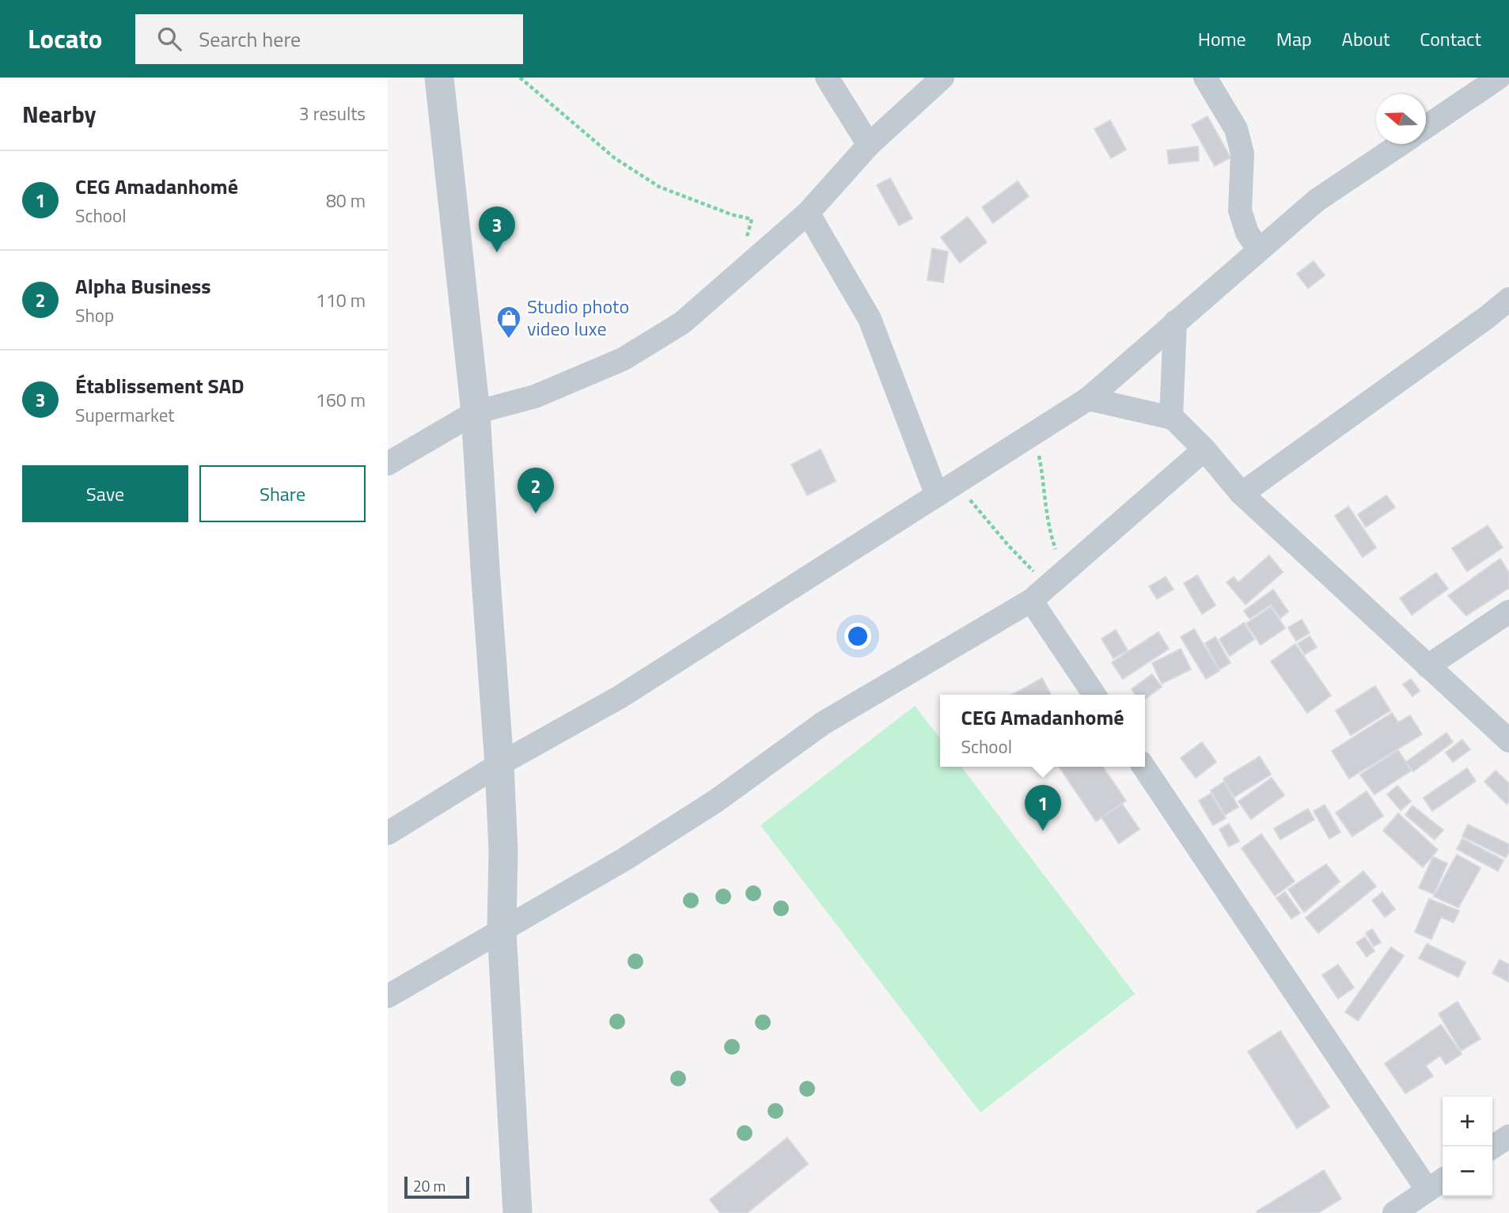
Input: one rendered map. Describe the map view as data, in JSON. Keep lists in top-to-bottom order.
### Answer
{
  "places": {
    "shop": ["Studio photo video luxe"]
  },
  "scale_bar": "20 m",
  "north": "left",
  "page": {
    "header": "Locato",
    "search": "Search here",
    "nav": [
      "Home",
      "Map",
      "About",
      "Contact"
    ],
    "heading": ["Nearby", "3 results"],
    "list": [
      {
        "mark": "1",
        "name": "CEG Amadanhomé",
        "note": "School",
        "value": "80 m"
      },
      {
        "mark": "2",
        "name": "Alpha Business",
        "note": "Shop",
        "value": "110 m"
      },
      {
        "mark": "3",
        "name": "Établissement SAD",
        "note": "Supermarket",
        "value": "160 m"
      }
    ],
    "pins": ["3", "2", "1"],
    "buttons": ["Save", "Share"],
    "popup": ["CEG Amadanhomé", "School"],
    "map_buttons": ["+", "−"],
    "scale": "20 m"
  }
}
